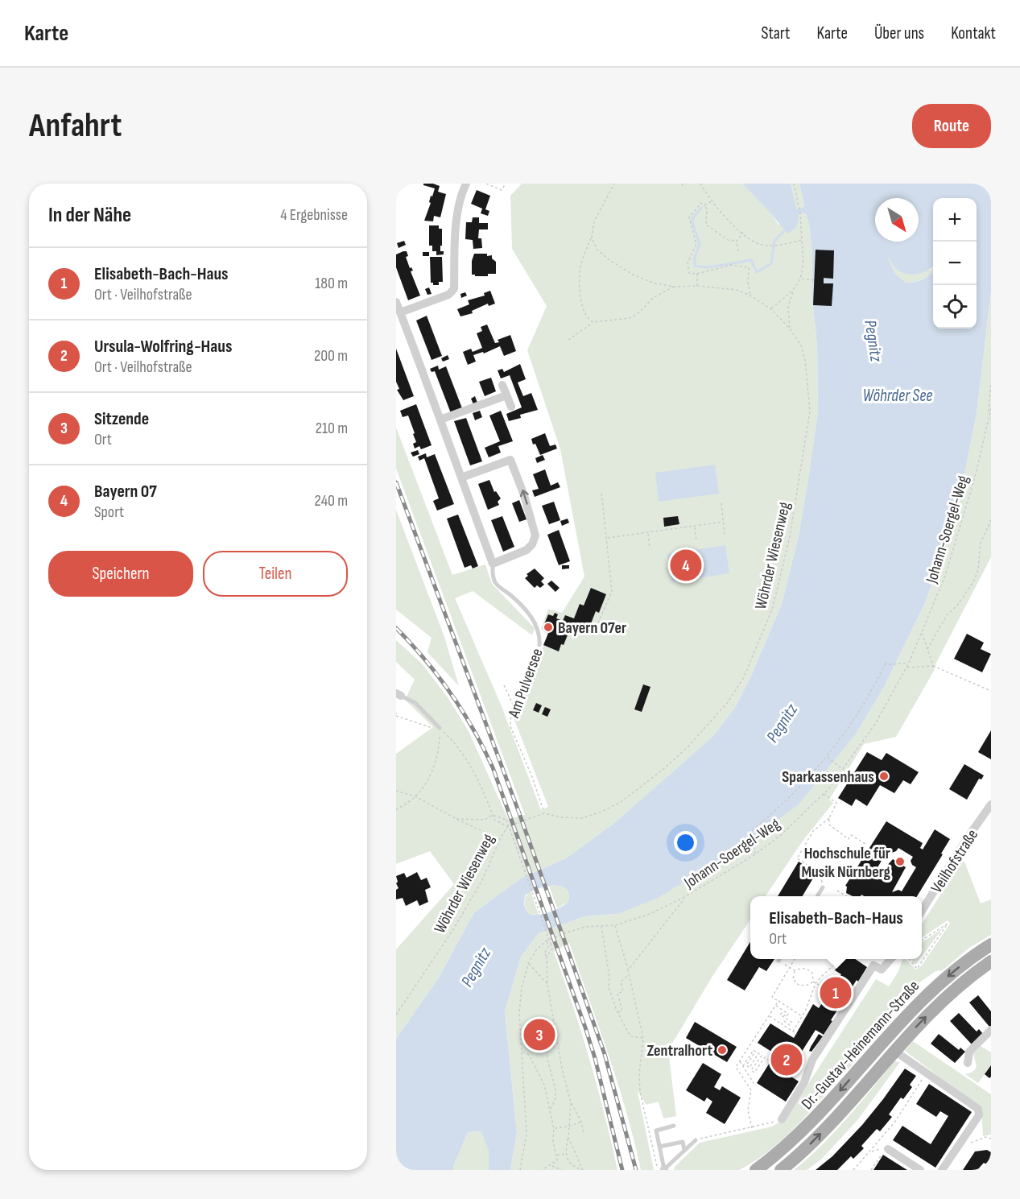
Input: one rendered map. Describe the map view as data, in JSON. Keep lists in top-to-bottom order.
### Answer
{
  "streets": {
    "main road": ["Dr.-Gustav-Heinemann-Straße"],
    "street": ["Veilhofstraße"],
    "lane": ["Am Pulversee"],
    "path": ["Johann-Soergel-Weg", "Wöhrder Wiesenweg"]
  },
  "crossings": [
    ["Wöhrder Wiesenweg", "Am Pulversee"]
  ],
  "water": ["Pegnitz", "Wöhrder See"],
  "places": [
    "Bayern 07er",
    "Sparkassenhaus",
    "Hochschule für Musik Nürnberg",
    "Zentralhort"
  ],
  "north": "bottom right",
  "page": {
    "header": "Karte",
    "nav": [
      "Start",
      "Karte",
      "Über uns",
      "Kontakt"
    ],
    "buttons": [
      "Route",
      ["Speichern", "Teilen"]
    ],
    "title": "Anfahrt",
    "heading": ["In der Nähe", "4 Ergebnisse"],
    "map_buttons": ["+", "−"],
    "list": [
      {
        "mark": "1",
        "name": "Elisabeth-Bach-Haus",
        "note": "Ort · Veilhofstraße",
        "value": "180 m"
      },
      {
        "mark": "2",
        "name": "Ursula-Wolfring-Haus",
        "note": "Ort · Veilhofstraße",
        "value": "200 m"
      },
      {
        "mark": "3",
        "name": "Sitzende",
        "note": "Ort",
        "value": "210 m"
      },
      {
        "mark": "4",
        "name": "Bayern 07",
        "note": "Sport",
        "value": "240 m"
      }
    ],
    "pins": [
      "4",
      "1",
      "3",
      "2"
    ],
    "popup": ["Elisabeth-Bach-Haus", "Ort"]
  }
}
